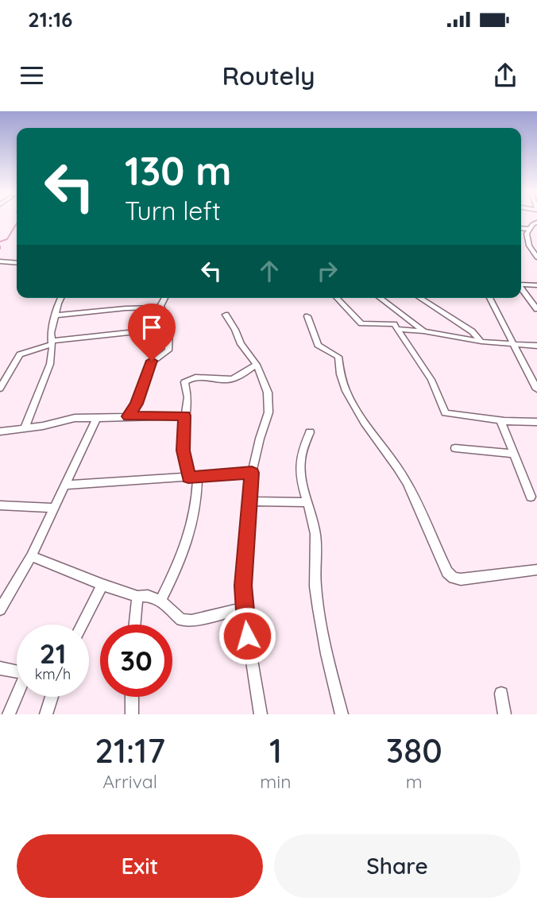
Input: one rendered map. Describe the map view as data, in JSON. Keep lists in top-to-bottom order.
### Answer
{
  "page": {
    "status": "21:16",
    "header": "Routely",
    "turn": ["130 m", "Turn left"],
    "speed": "21 km/h",
    "limit": "30",
    "eta": [
      "21:17",
      "Arrival",
      "1",
      "min",
      "380",
      "m"
    ],
    "buttons": ["Exit", "Share"]
  }
}
